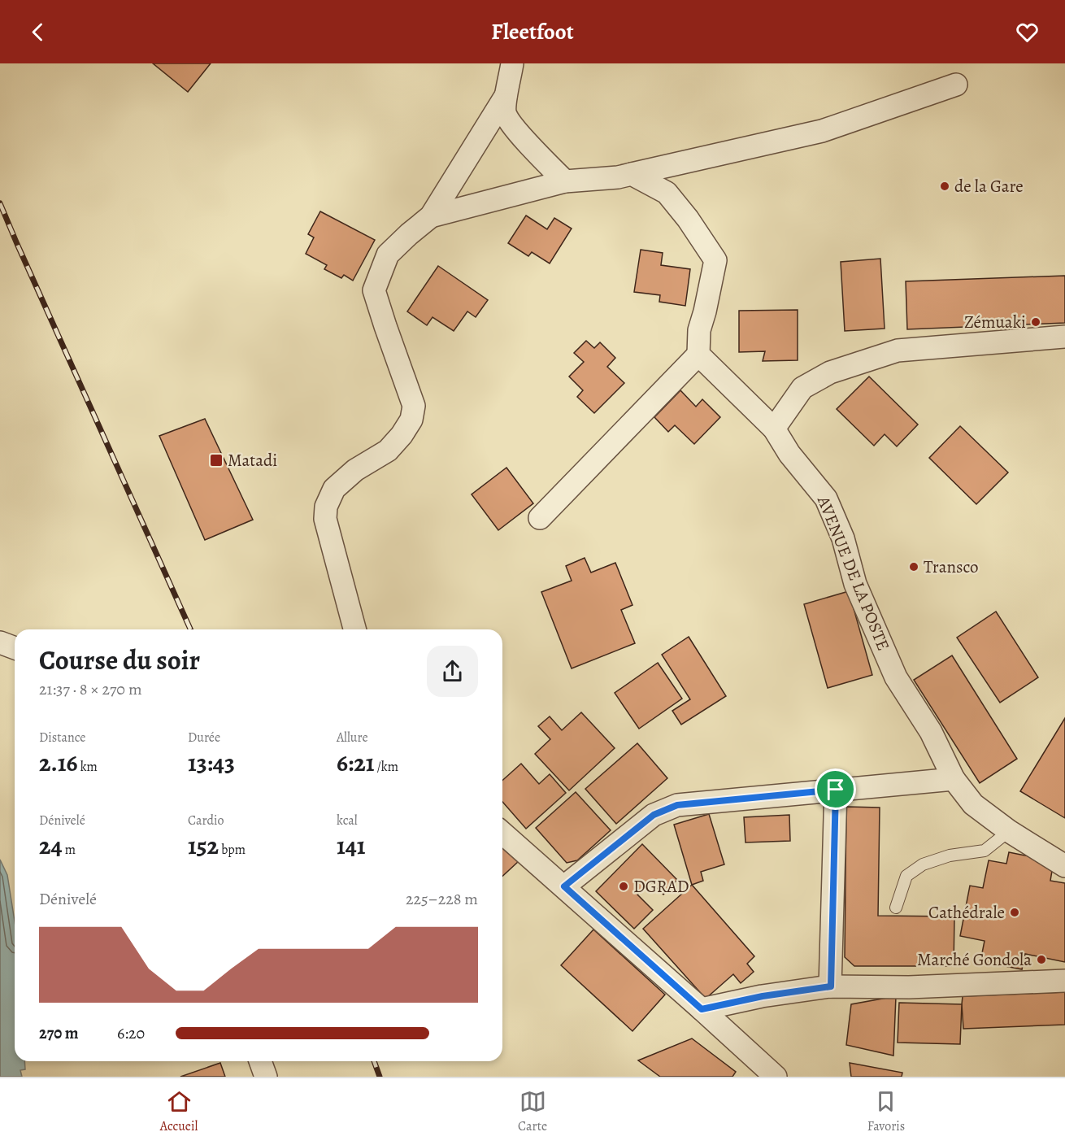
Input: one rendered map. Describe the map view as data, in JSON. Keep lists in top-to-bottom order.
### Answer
{
  "streets": {
    "street": ["AVENUE DE LA POSTE"]
  },
  "places": {
    "other": [
      "de la Gare",
      "Zémuaki",
      "Transco",
      "DGRAD",
      "Cathédrale",
      "Marché Gondola"
    ],
    "transit": ["Matadi"]
  },
  "page": {
    "header": "Fleetfoot",
    "heading": ["Course du soir", "21:37 · 8 × 270 m"],
    "stats": [
      ["Distance", "2.16 km"],
      ["Durée", "13:43"],
      ["Allure", "6:21 /km"],
      ["Dénivelé", "24 m"],
      ["Cardio", "152 bpm"],
      ["kcal", "141"]
    ],
    "chart": ["Dénivelé", "225–228 m"],
    "list": [
      {
        "name": "270 m",
        "note": "6:20"
      }
    ],
    "tabs": ["Accueil", "Carte", "Favoris"]
  }
}
